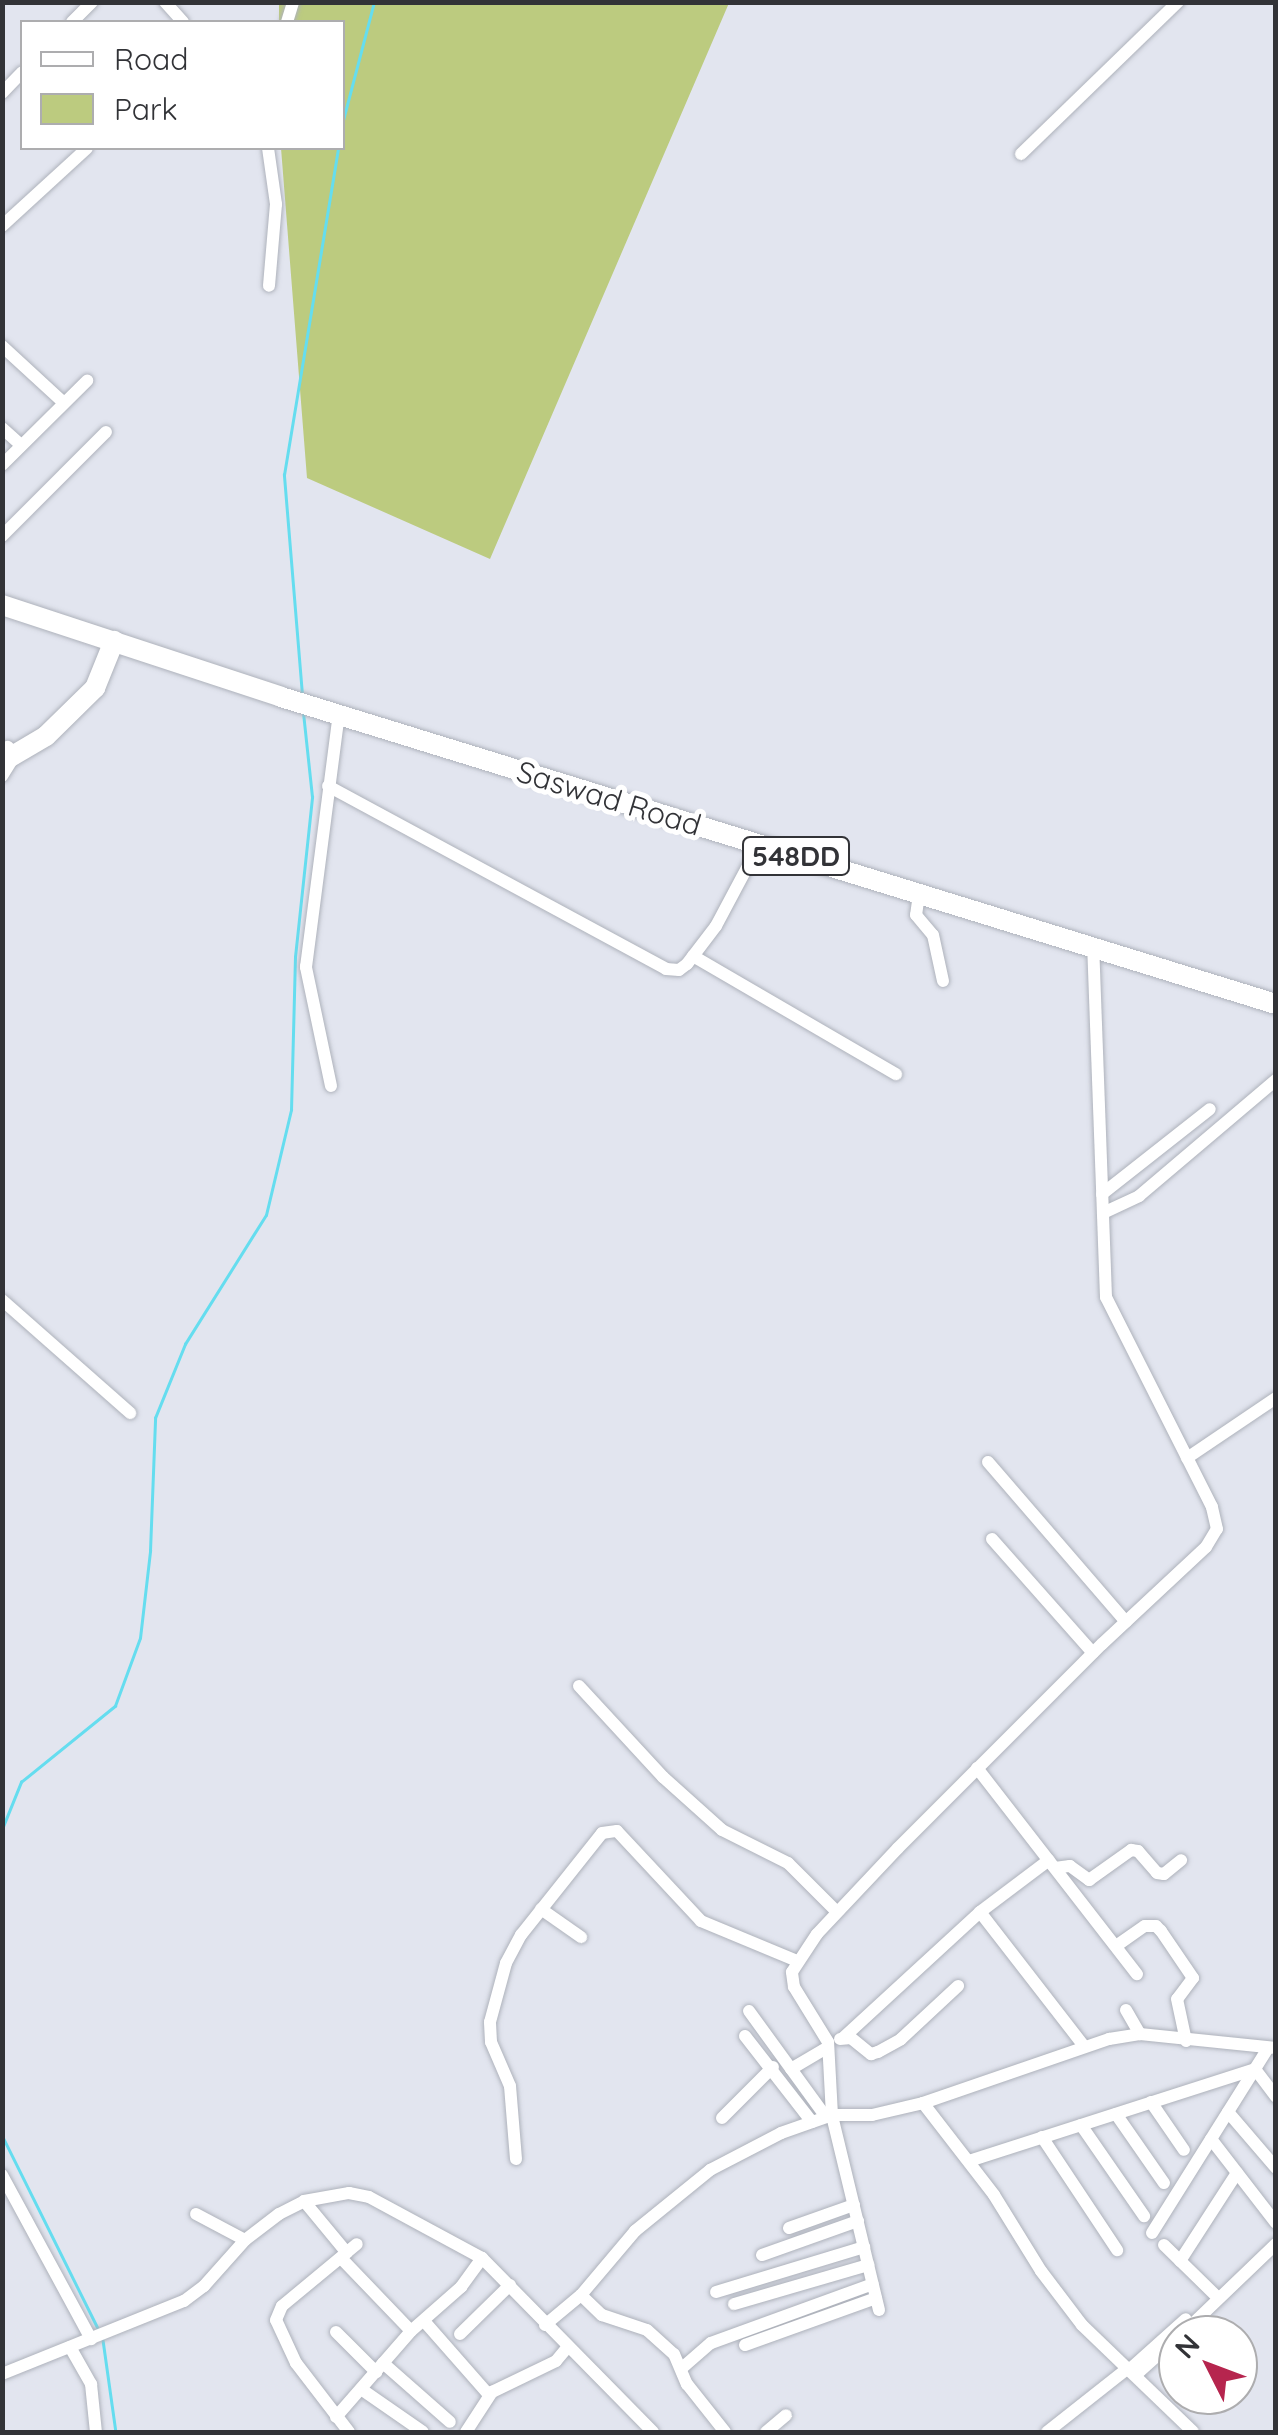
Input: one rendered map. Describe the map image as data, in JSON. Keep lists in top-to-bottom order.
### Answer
{
  "streets": {
    "highway": ["Saswad Road", "548DD"]
  },
  "legend": ["Road", "Park"],
  "north": "top left"
}
